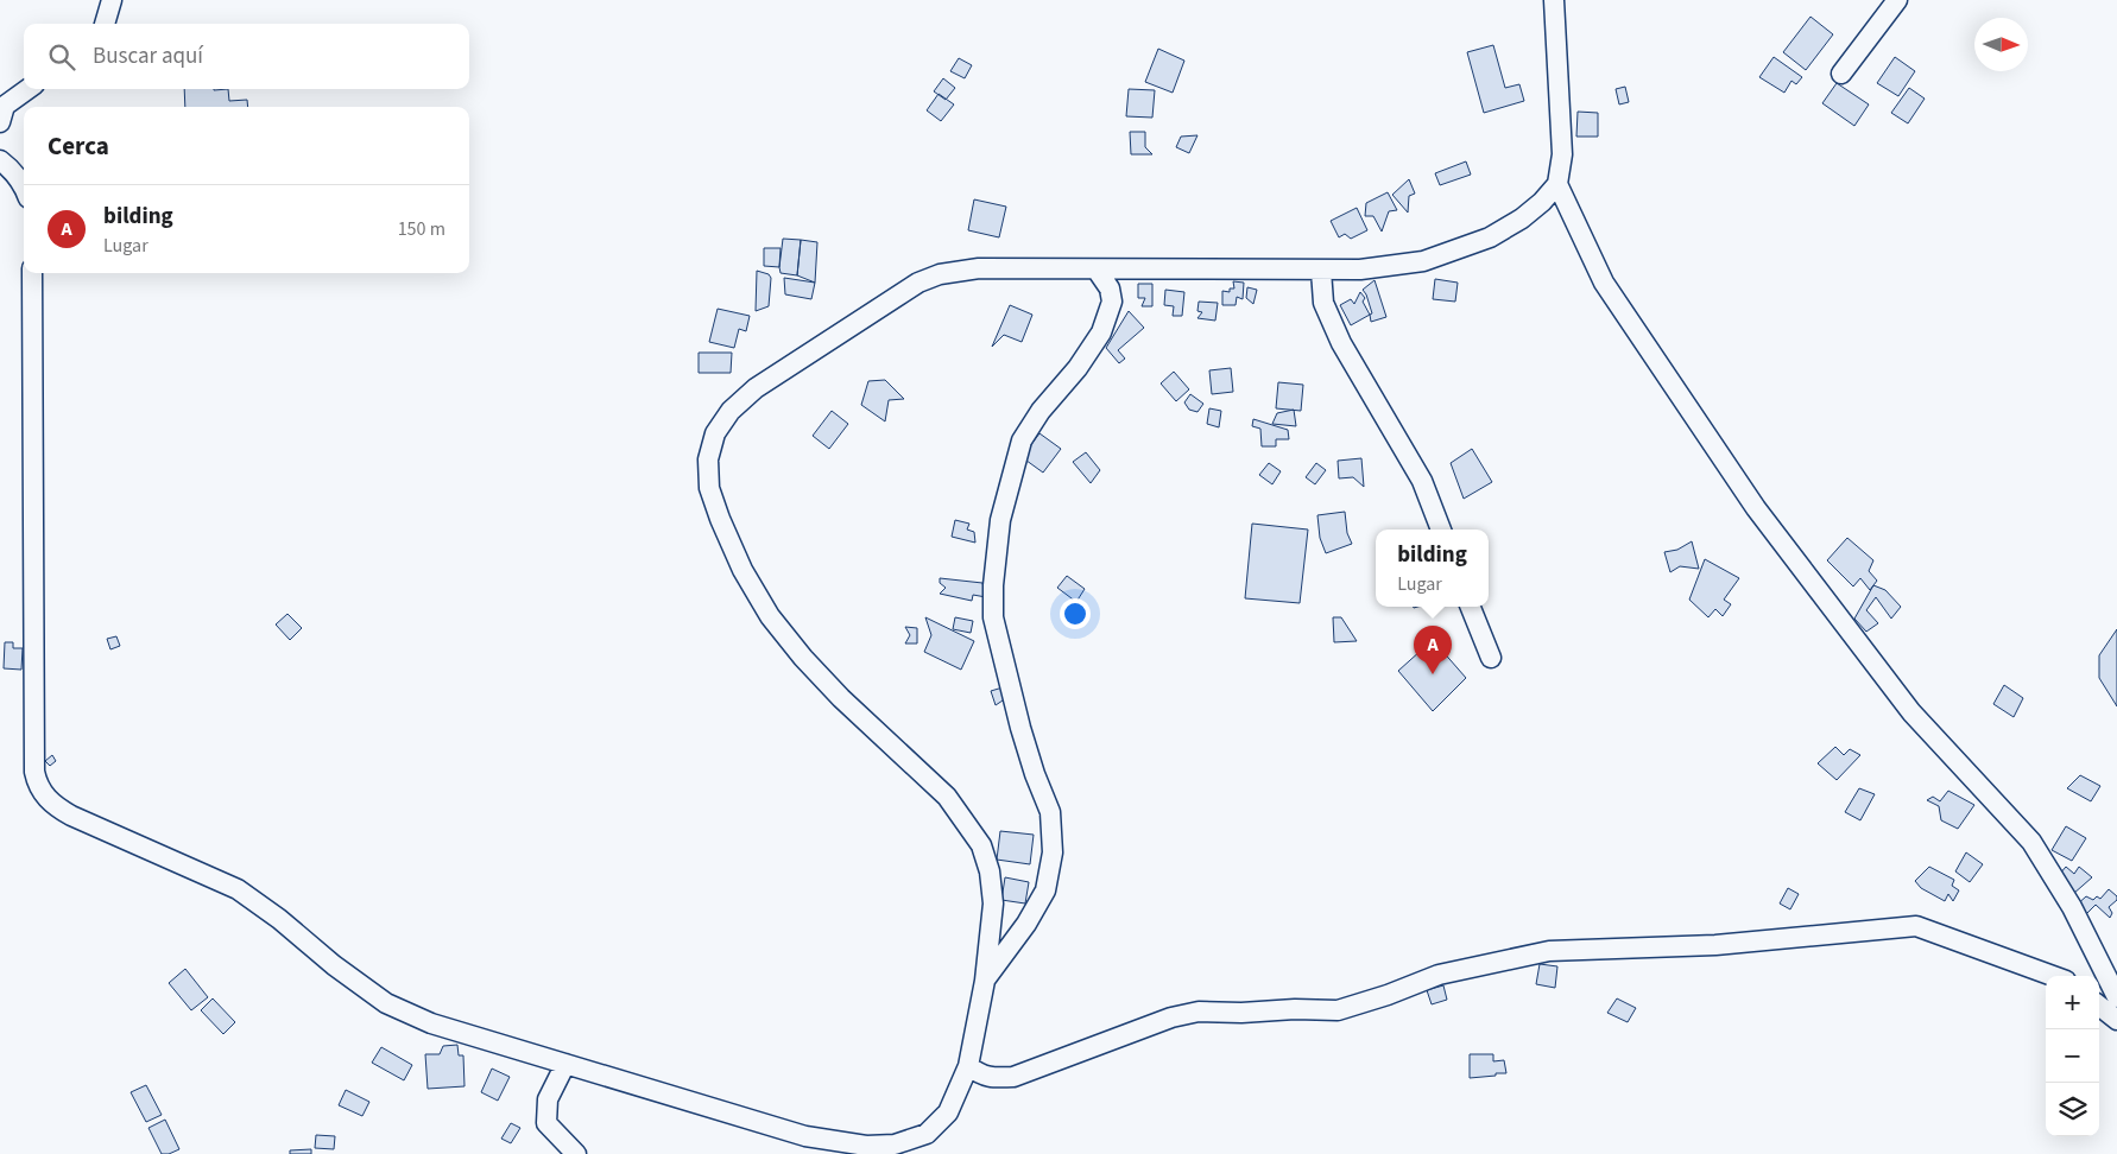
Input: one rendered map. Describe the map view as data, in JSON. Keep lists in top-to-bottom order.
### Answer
{
  "north": "right",
  "page": {
    "search": "Buscar aquí",
    "heading": "Cerca",
    "list": [
      {
        "mark": "A",
        "name": "bilding",
        "note": "Lugar",
        "value": "150 m"
      }
    ],
    "popup": ["bilding", "Lugar"],
    "pins": "A",
    "map_buttons": ["+", "−"]
  }
}
